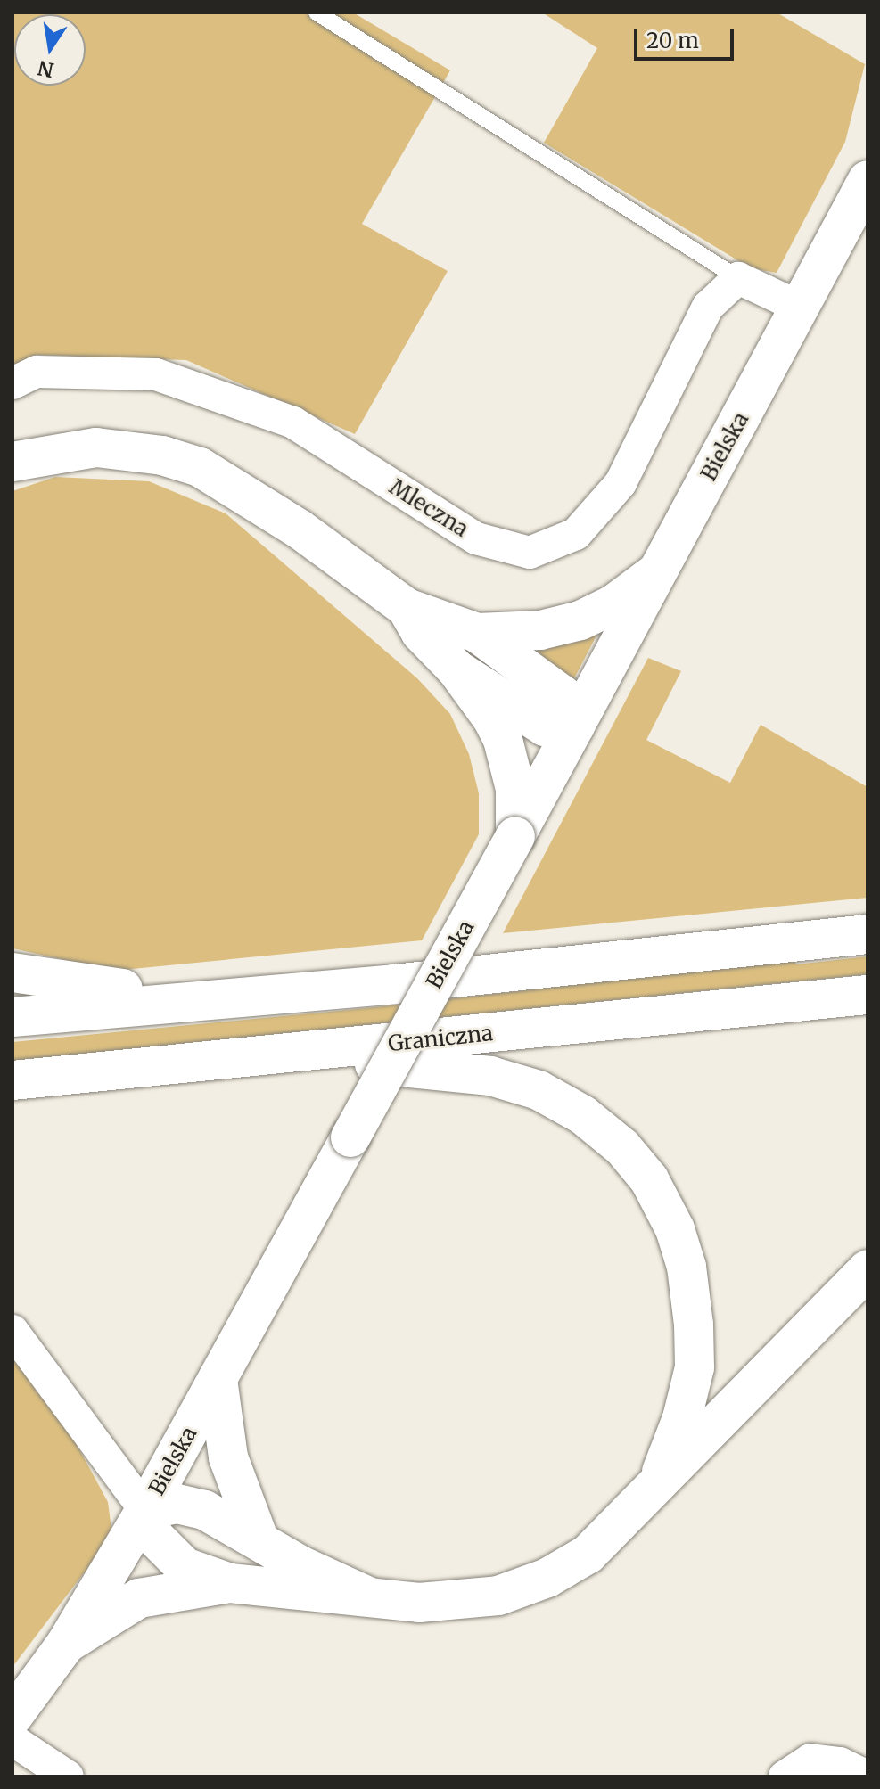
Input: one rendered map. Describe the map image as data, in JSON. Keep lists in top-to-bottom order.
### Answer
{
  "streets": {
    "main road": ["Bielska", "Graniczna"],
    "street": ["Mleczna"]
  },
  "scale_bar": "20 m",
  "north": "bottom"
}
